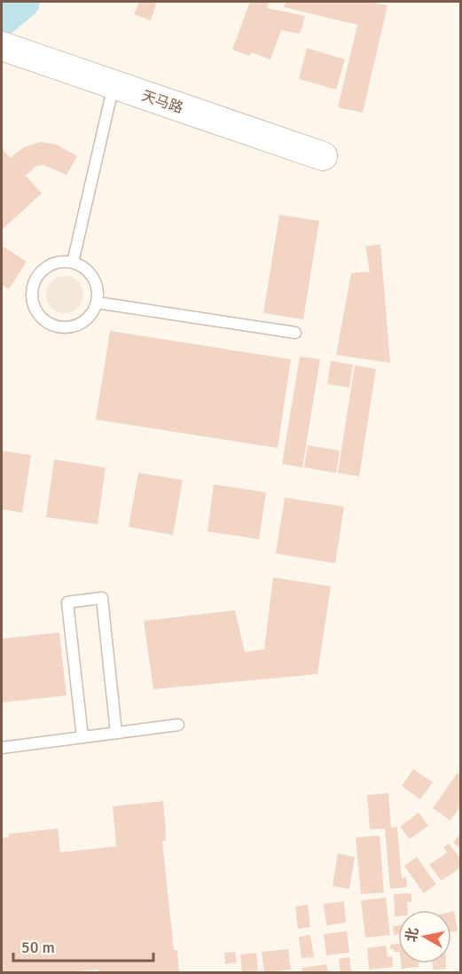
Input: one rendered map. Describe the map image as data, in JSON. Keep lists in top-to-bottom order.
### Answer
{
  "streets": {
    "street": ["天马路"]
  },
  "scale_bar": "50 m",
  "north": "left"
}
